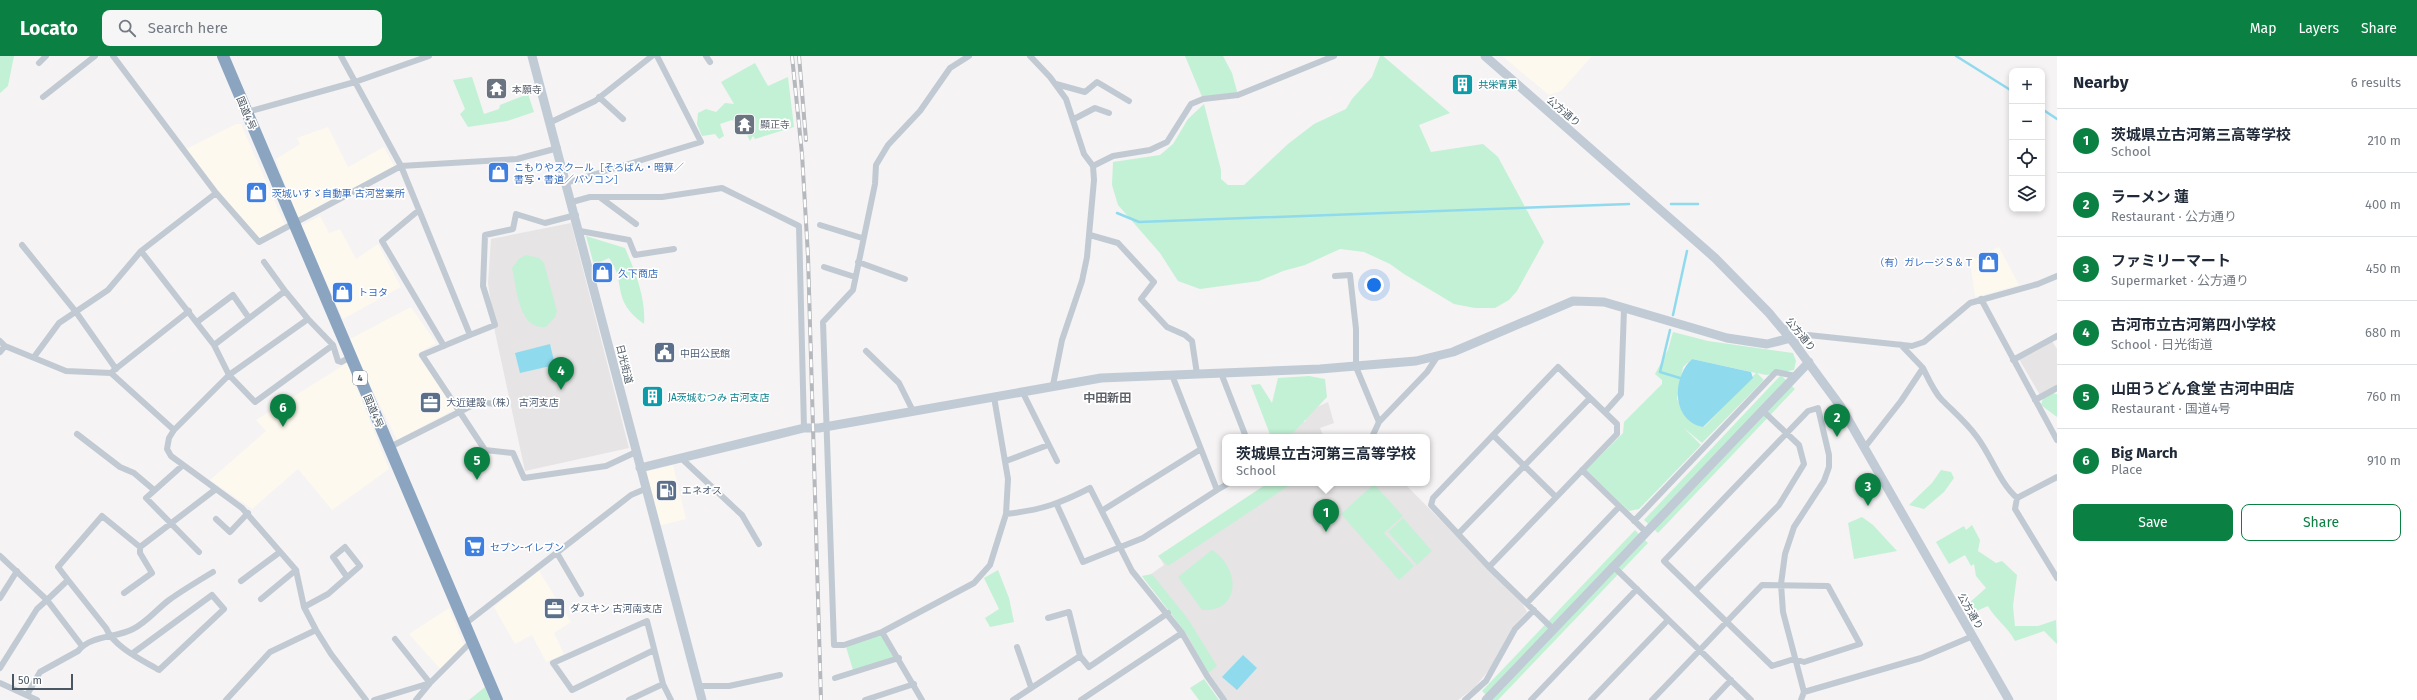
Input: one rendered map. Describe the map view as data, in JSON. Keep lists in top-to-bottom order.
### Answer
{
  "streets": {
    "highway": ["国道4号", "4"],
    "street": ["公方通り", "日光街道"]
  },
  "districts": ["中田新田"],
  "places": {
    "building": ["共栄青果", "JA茨城むつみ 古河支店"],
    "temple": ["本願寺", "顯正寺"],
    "shop": [
      "こもりやスクール［そろばん・暗算／ 書写・書道／パソコン］",
      "茨城いすゞ自動車 古河営業所",
      "（有）ガレージＳ＆Ｔ",
      "久下商店",
      "トヨタ"
    ],
    "public building": ["中田公民館"],
    "office": ["大近建設（株） 古河支店", "ダスキン 古河南支店"],
    "fuel station": ["エネオス"],
    "supermarket": ["セブン-イレブン"]
  },
  "scale_bar": "50 m",
  "page": {
    "header": "Locato",
    "search": "Search here",
    "nav": ["Map", "Layers", "Share"],
    "heading": ["Nearby", "6 results"],
    "map_buttons": ["+", "−"],
    "list": [
      {
        "mark": "1",
        "name": "茨城県立古河第三高等学校",
        "note": "School",
        "value": "210 m"
      },
      {
        "mark": "2",
        "name": "ラーメン 蓮",
        "note": "Restaurant · 公方通り",
        "value": "400 m"
      },
      {
        "mark": "3",
        "name": "ファミリーマート",
        "note": "Supermarket · 公方通り",
        "value": "450 m"
      },
      {
        "mark": "4",
        "name": "古河市立古河第四小学校",
        "note": "School · 日光街道",
        "value": "680 m"
      },
      {
        "mark": "5",
        "name": "山田うどん食堂 古河中田店",
        "note": "Restaurant · 国道4号",
        "value": "760 m"
      },
      {
        "mark": "6",
        "name": "Big March",
        "note": "Place",
        "value": "910 m"
      }
    ],
    "pins": [
      "4",
      "6",
      "2",
      "5",
      "3",
      "1"
    ],
    "popup": ["茨城県立古河第三高等学校", "School"],
    "buttons": ["Save", "Share"],
    "scale": "50 m"
  }
}
